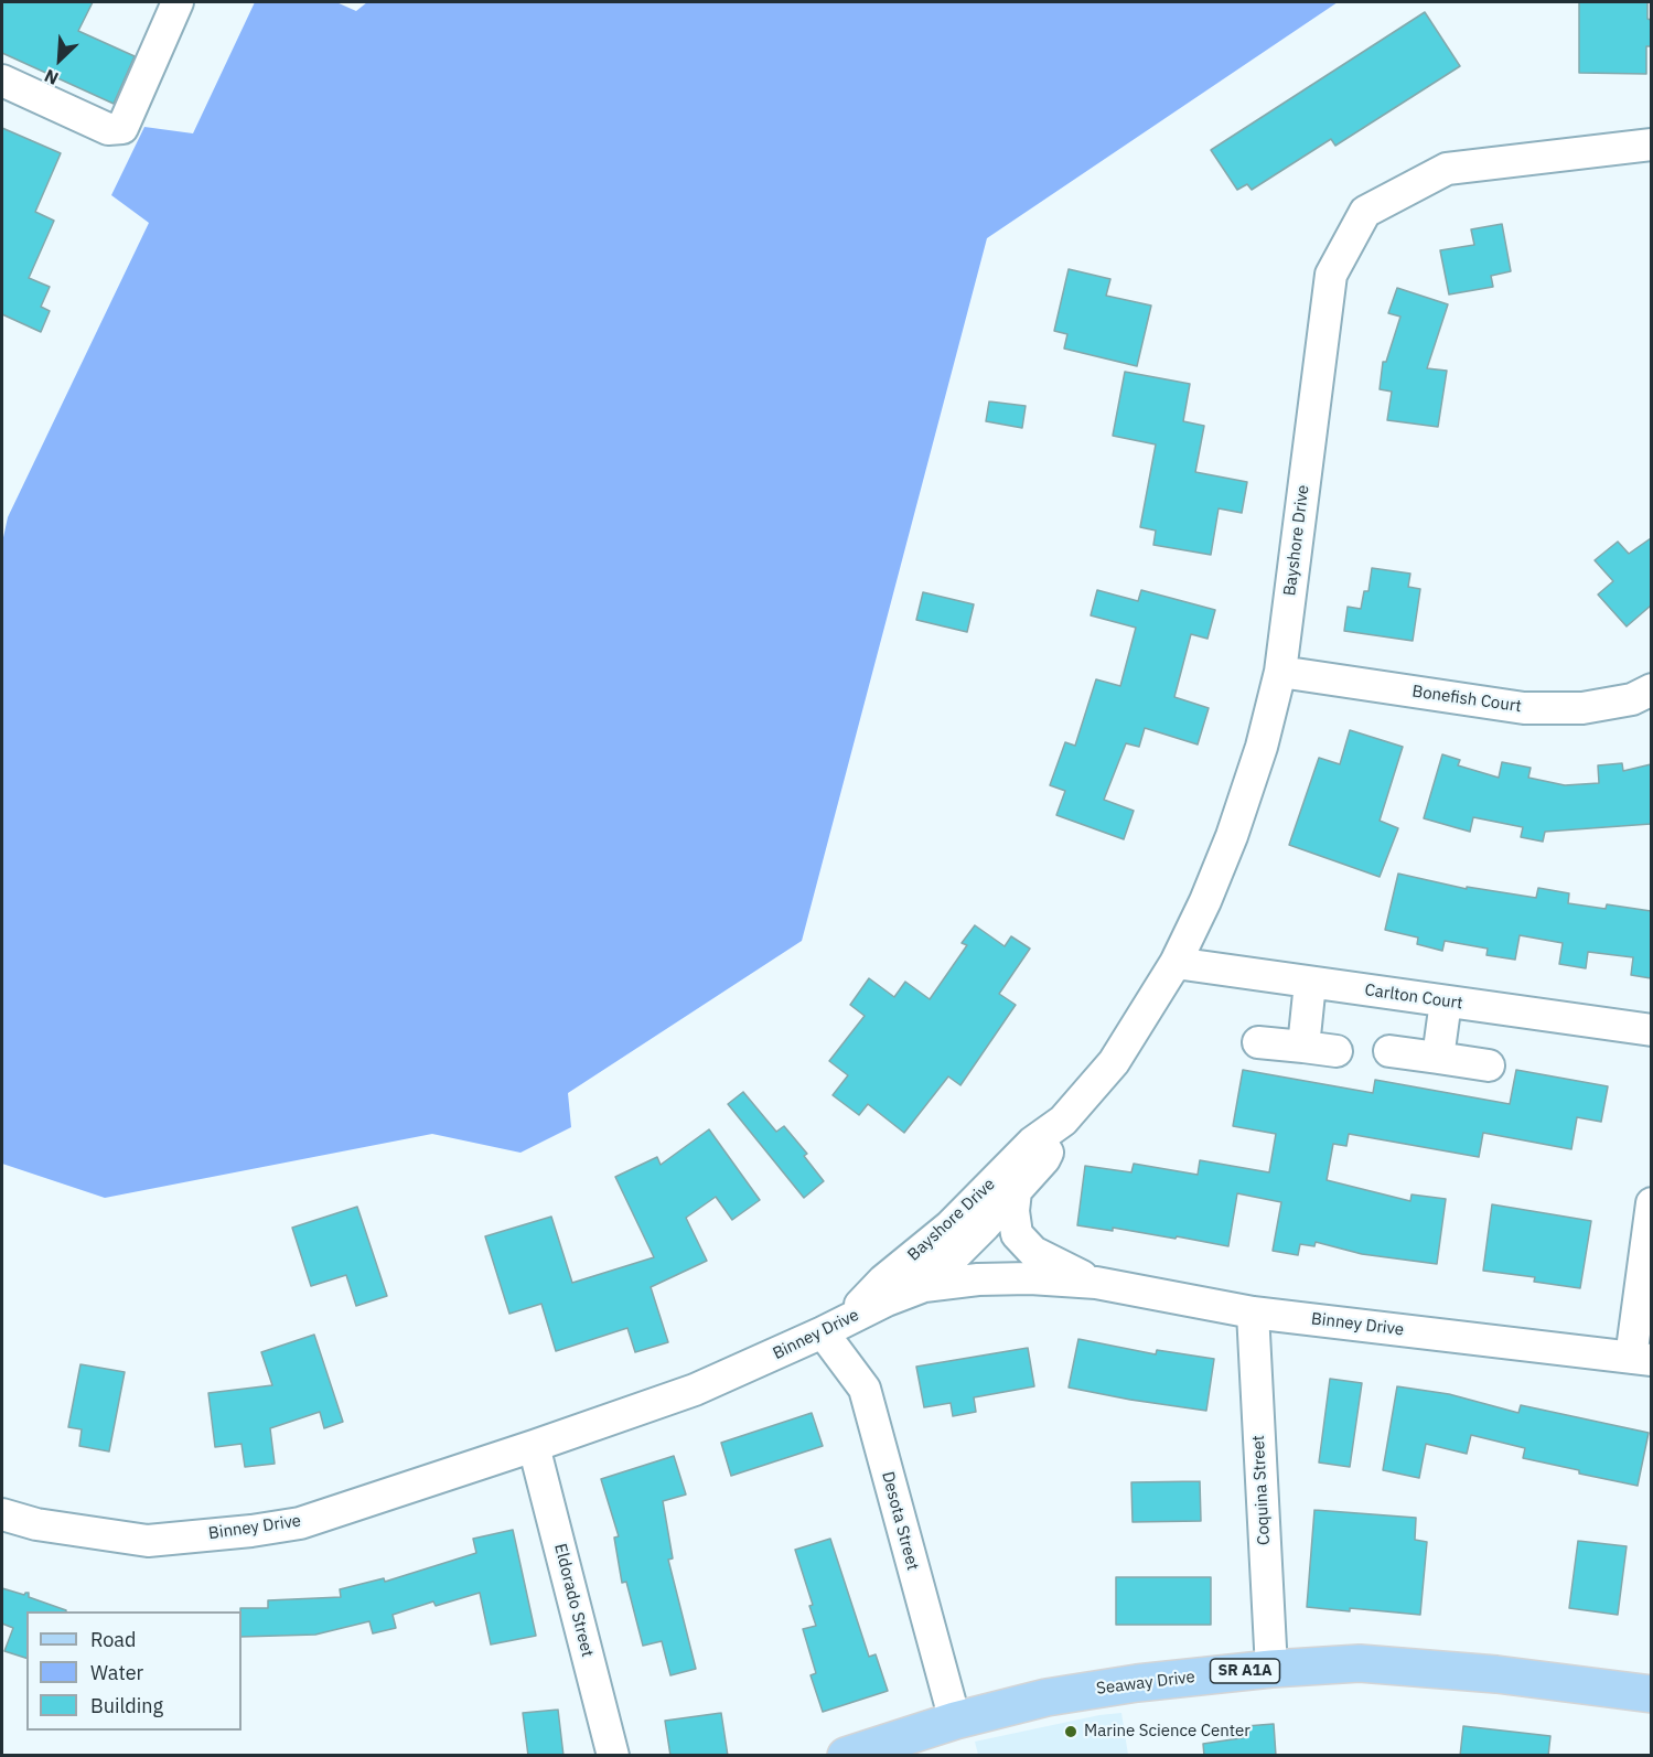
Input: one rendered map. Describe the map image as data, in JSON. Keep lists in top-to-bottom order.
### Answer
{
  "streets": {
    "main road": ["SR A1A", "Seaway Drive"],
    "street": [
      "Bayshore Drive",
      "Bonefish Court",
      "Carlton Court",
      "Binney Drive",
      "Coquina Street",
      "Desota Street",
      "Eldorado Street"
    ]
  },
  "crossings": [
    ["Bayshore Drive", "Bonefish Court"],
    ["Bayshore Drive", "Carlton Court"],
    ["Bayshore Drive", "Binney Drive"],
    ["Bayshore Drive", "Desota Street"],
    ["Binney Drive", "Coquina Street"],
    ["Binney Drive", "Desota Street"],
    ["Binney Drive", "Eldorado Street"],
    ["Coquina Street", "Seaway Drive"],
    ["Desota Street", "Seaway Drive"]
  ],
  "places": ["Marine Science Center"],
  "legend": ["Road", "Water", "Building"],
  "north": "bottom left"
}
